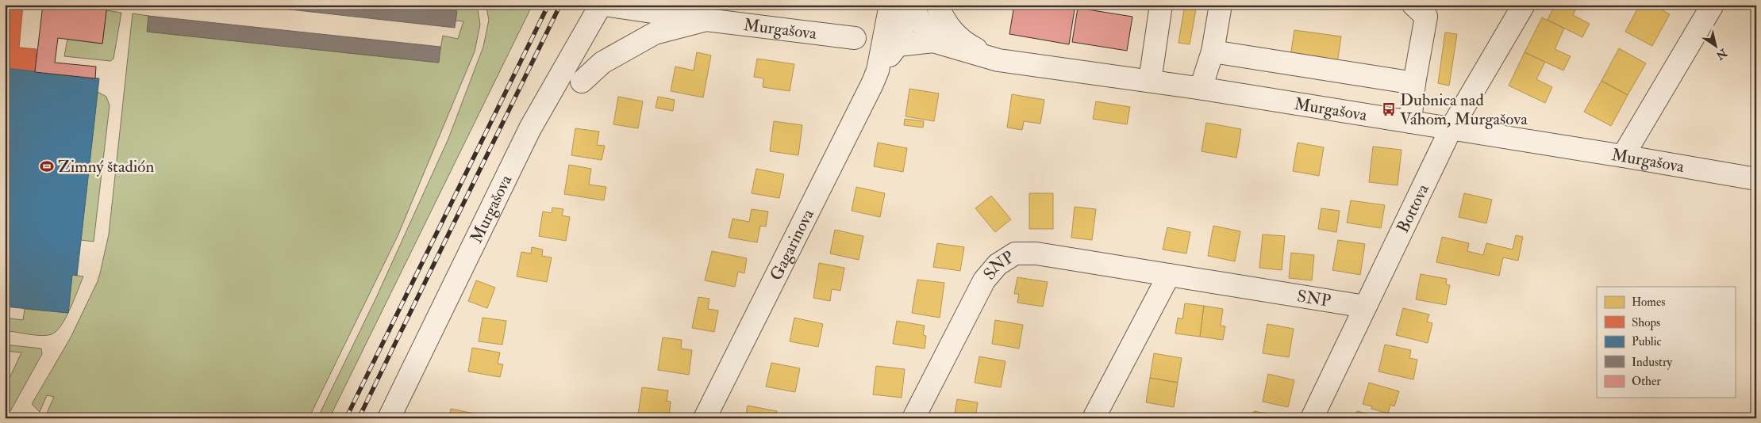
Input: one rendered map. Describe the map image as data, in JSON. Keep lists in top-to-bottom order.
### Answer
{
  "streets": {
    "street": [
      "Murgašova",
      "Bottova",
      "Gagarinova",
      "SNP"
    ]
  },
  "crossings": [
    ["Murgašova", "Bottova"],
    ["Murgašova", "Gagarinova"],
    ["Bottova", "SNP"]
  ],
  "places": {
    "bus stop": ["Dubnica nad Váhom, Murgašova"],
    "sports": ["Zimný štadión"]
  },
  "legend": [
    "Homes",
    "Shops",
    "Public",
    "Industry",
    "Other"
  ],
  "north": "bottom right"
}
